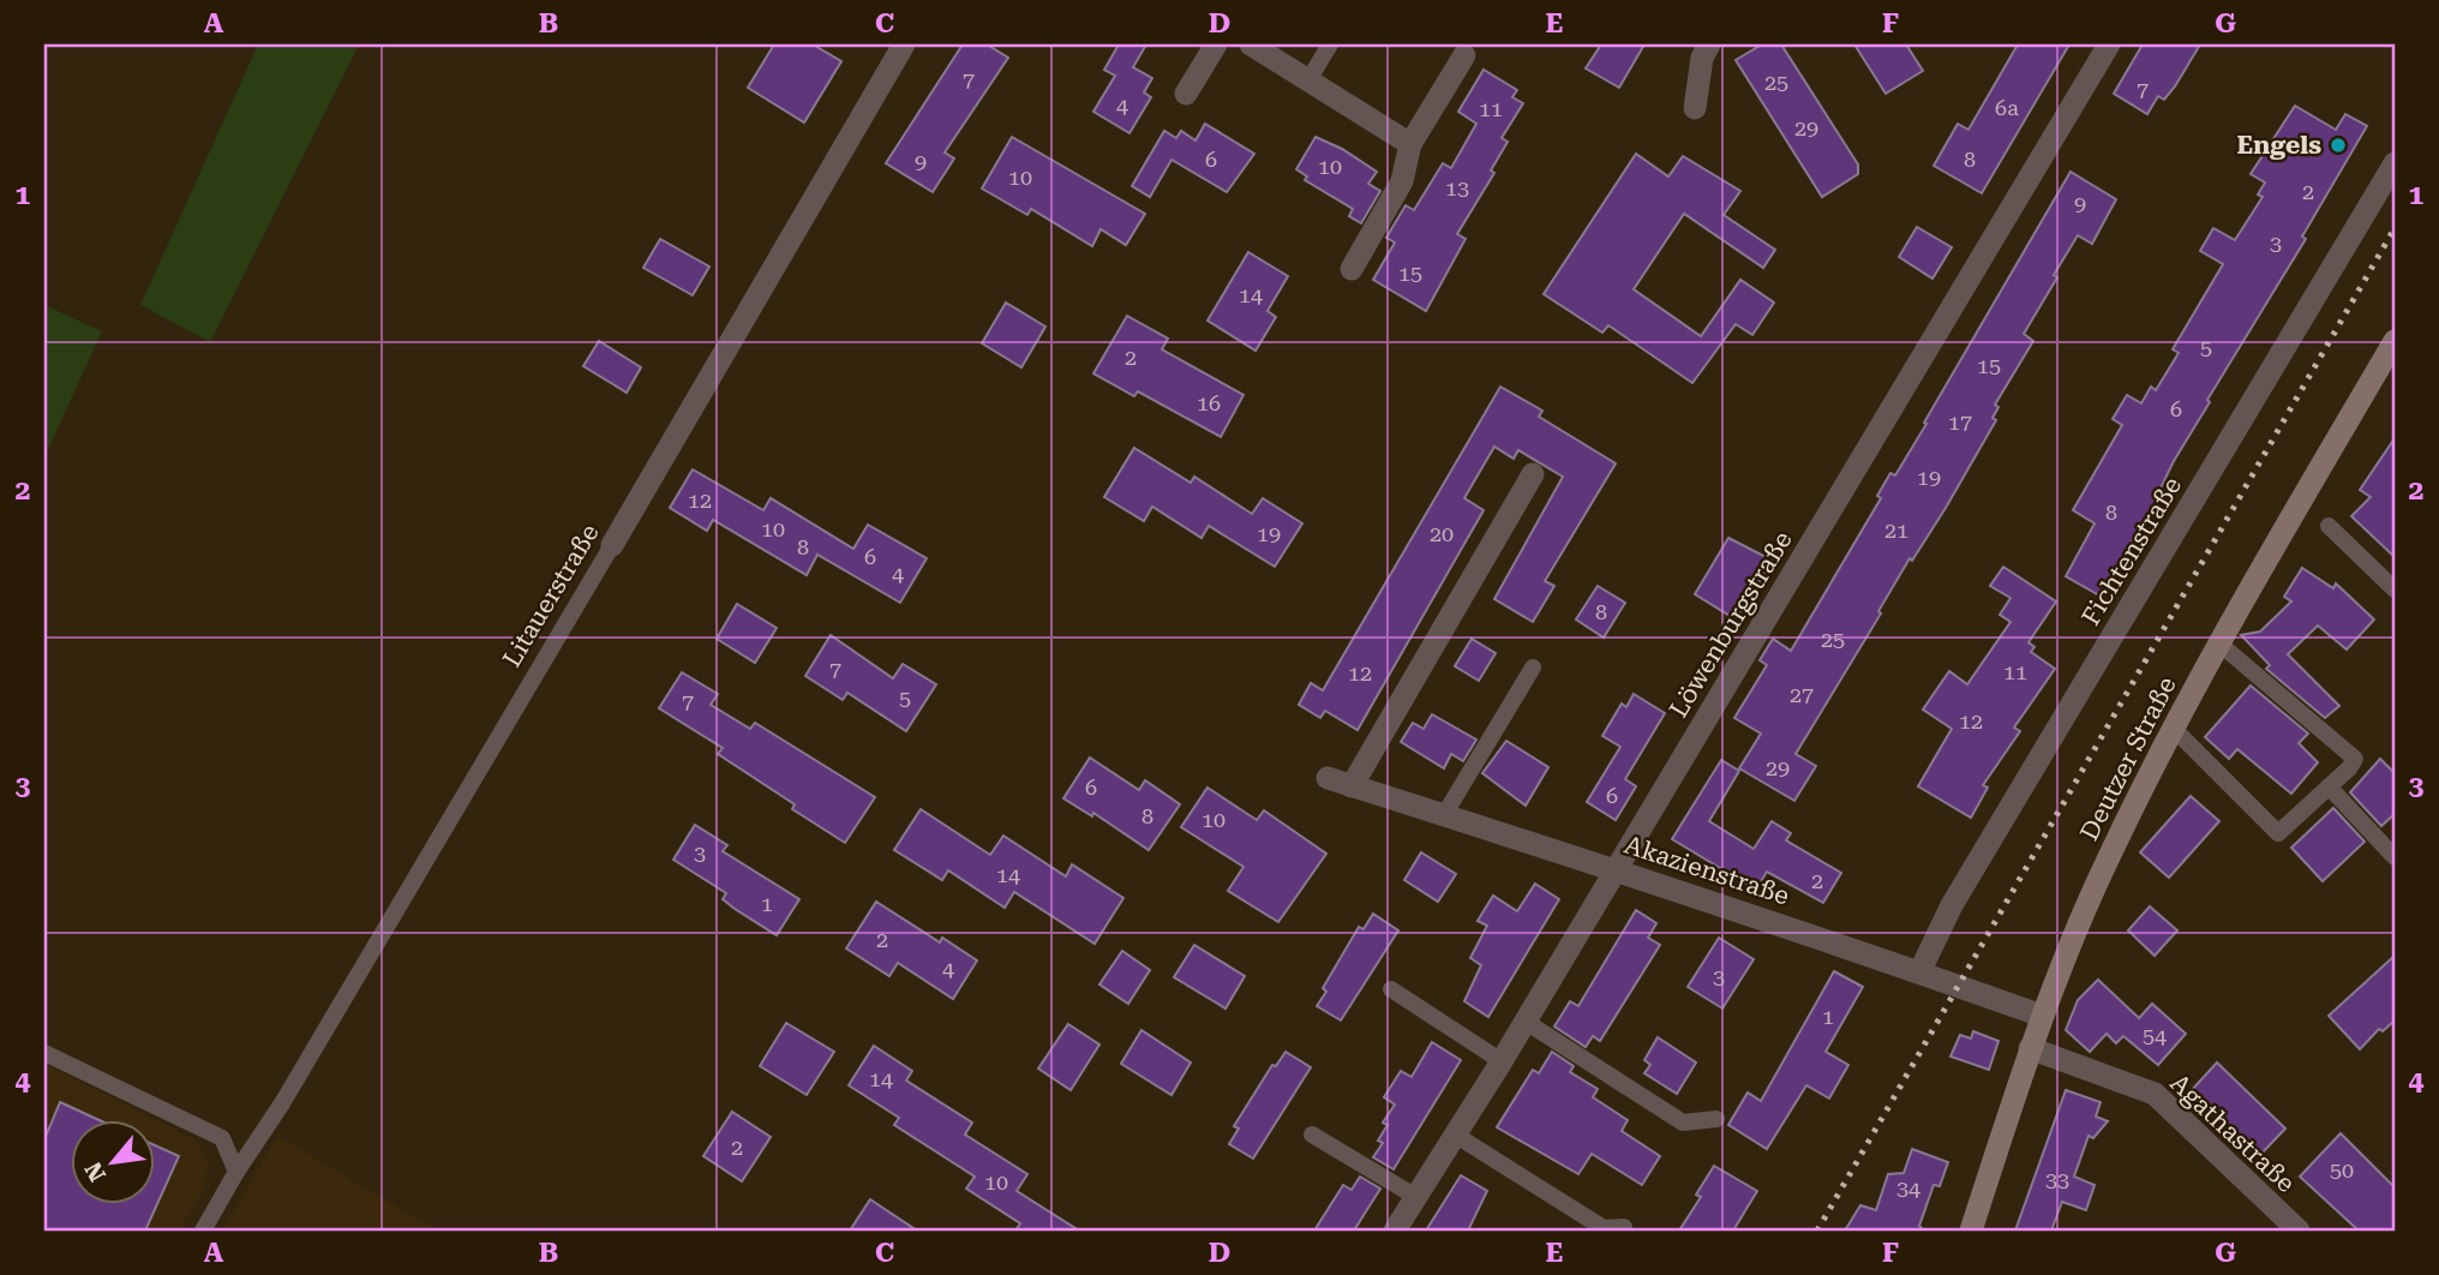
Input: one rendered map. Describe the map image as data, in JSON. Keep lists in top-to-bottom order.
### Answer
{
  "streets": {
    "main road": ["Deutzer Straße"],
    "street": [
      "Fichtenstraße",
      "Litauerstraße",
      "Löwenburgstraße",
      "Akazienstraße",
      "Agathastraße"
    ]
  },
  "crossings": [
    ["Fichtenstraße", "Akazienstraße"],
    ["Löwenburgstraße", "Akazienstraße"],
    ["Deutzer Straße", "Akazienstraße"],
    ["Deutzer Straße", "Agathastraße"]
  ],
  "places": ["Engels"],
  "house_numbers": [
    "7",
    "25",
    "7",
    "4",
    "6a",
    "11",
    "29",
    "6",
    "8",
    "9",
    "10",
    "10",
    "13",
    "2",
    "9",
    "3",
    "15",
    "14",
    "5",
    "2",
    "15",
    "16",
    "6",
    "17",
    "19",
    "12",
    "8",
    "10",
    "21",
    "19",
    "20",
    "8",
    "6",
    "4",
    "8",
    "25",
    "7",
    "11",
    "12",
    "27",
    "5",
    "7",
    "12",
    "29",
    "6",
    "6",
    "8",
    "10",
    "3",
    "14",
    "2",
    "1",
    "2",
    "4",
    "3",
    "1",
    "54",
    "14",
    "2",
    "50",
    "33",
    "10",
    "34"
  ],
  "north": "bottom left",
  "grid": {
    "columns": [
      "A",
      "B",
      "C",
      "D",
      "E",
      "F",
      "G"
    ],
    "rows": [
      "1",
      "2",
      "3",
      "4"
    ]
  }
}
